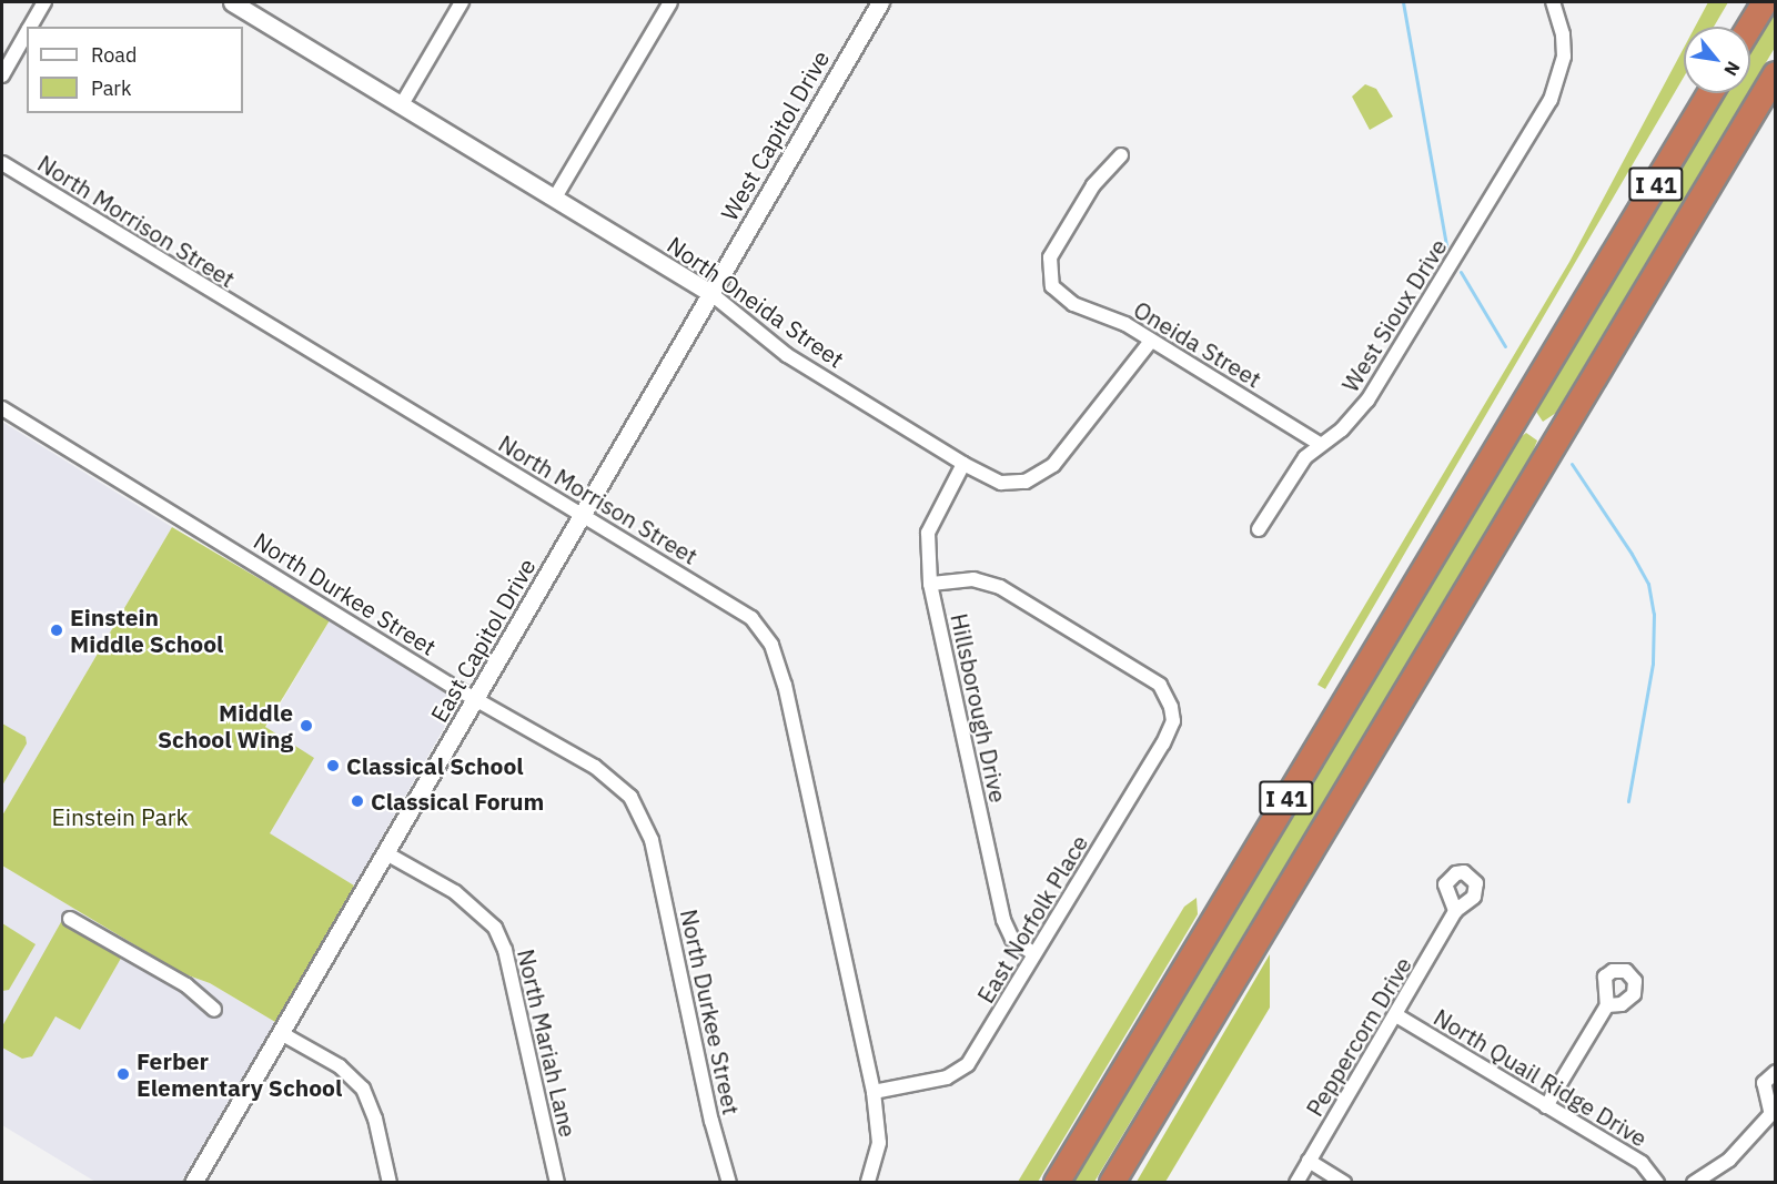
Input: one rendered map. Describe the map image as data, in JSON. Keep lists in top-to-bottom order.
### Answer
{
  "streets": {
    "highway": ["I 41"],
    "street": [
      "West Capitol Drive",
      "North Morrison Street",
      "North Oneida Street",
      "West Sioux Drive",
      "Oneida Street",
      "North Durkee Street",
      "East Capitol Drive",
      "Hillsborough Drive",
      "East Norfolk Place",
      "Peppercorn Drive",
      "North Mariah Lane",
      "North Quail Ridge Drive"
    ]
  },
  "crossings": [
    ["West Capitol Drive", "North Oneida Street"],
    ["West Capitol Drive", "East Capitol Drive"],
    ["North Morrison Street", "East Capitol Drive"],
    ["North Morrison Street", "East Norfolk Place"],
    ["North Oneida Street", "Oneida Street"],
    ["North Oneida Street", "East Capitol Drive"],
    ["North Oneida Street", "Hillsborough Drive"],
    ["West Sioux Drive", "Oneida Street"],
    ["North Durkee Street", "East Capitol Drive"],
    ["East Capitol Drive", "North Mariah Lane"],
    ["Hillsborough Drive", "East Norfolk Place"],
    ["Peppercorn Drive", "North Quail Ridge Drive"]
  ],
  "parks": ["Einstein Park"],
  "places": [
    "Einstein Middle School",
    "Middle School Wing",
    "Classical School",
    "Classical Forum",
    "Ferber Elementary School"
  ],
  "legend": ["Road", "Park"],
  "north": "bottom right"
}
